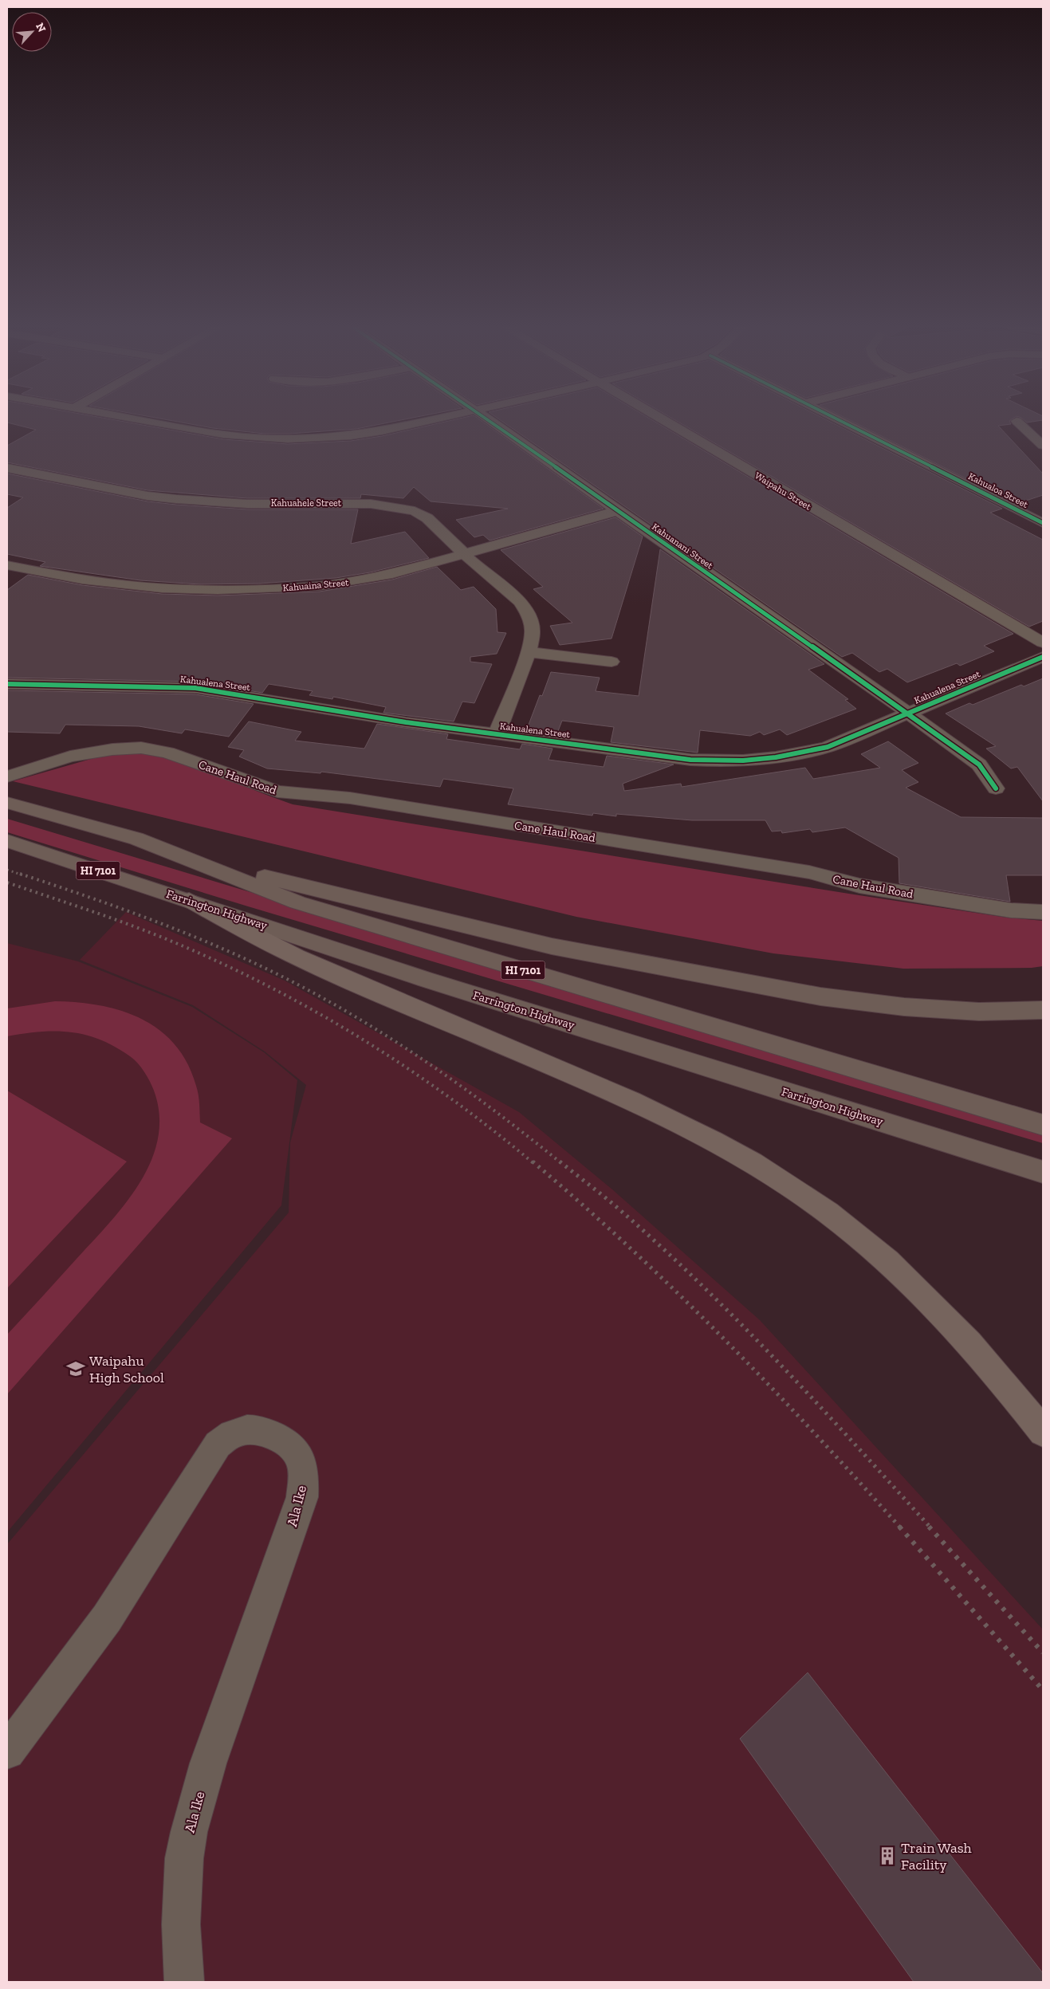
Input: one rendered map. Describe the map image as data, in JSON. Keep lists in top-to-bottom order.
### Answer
{
  "streets": {
    "main road": ["HI 7101", "Farrington Highway"],
    "street": [
      "Kahualoa Street",
      "Waipahu Street",
      "Kahuahele Street",
      "Kahuanani Street",
      "Kahuaina Street",
      "Kahualena Street",
      "Cane Haul Road",
      "Ala Ike"
    ]
  },
  "crossings": [
    ["Kahuahele Street", "Kahuaina Street"],
    ["Kahuahele Street", "Kahualena Street"],
    ["Kahuanani Street", "Kahuaina Street"],
    ["Kahuanani Street", "Kahualena Street"]
  ],
  "places": {
    "school or university": ["Waipahu High School"],
    "building": ["Train Wash Facility"]
  },
  "north": "top right"
}
